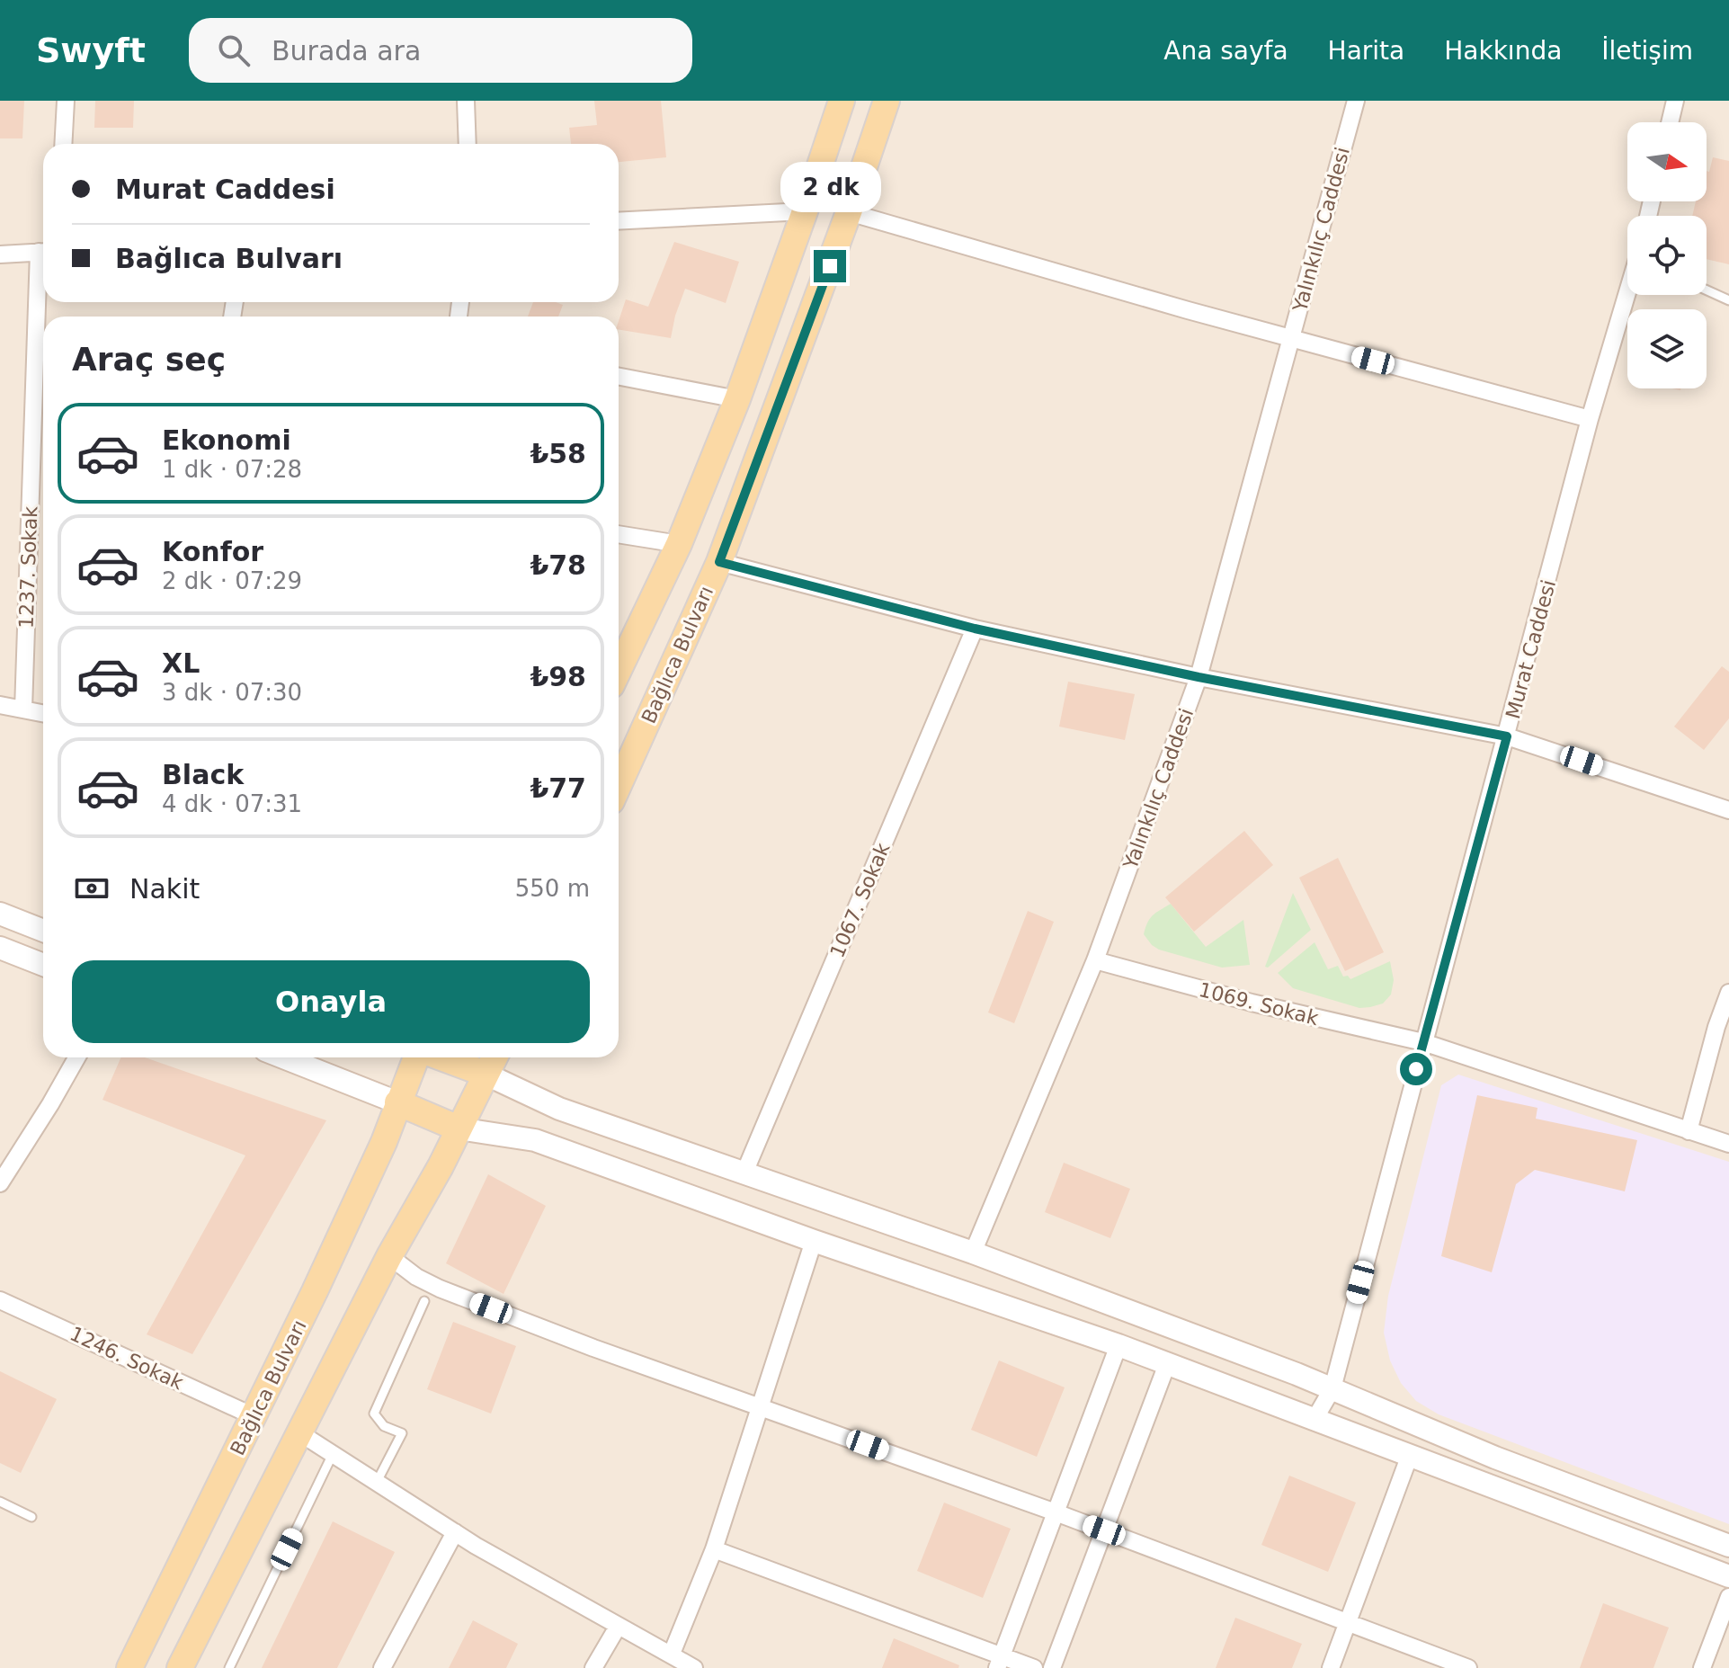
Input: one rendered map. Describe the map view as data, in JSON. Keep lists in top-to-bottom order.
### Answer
{
  "streets": {
    "main road": ["Bağlıca Bulvarı"],
    "street": [
      "Yalınkılıç Caddesi",
      "1237. Sokak",
      "Murat Caddesi",
      "1067. Sokak",
      "1069. Sokak",
      "1246. Sokak"
    ]
  },
  "crossings": [
    ["Yalınkılıç Caddesi", "1069. Sokak"],
    ["Murat Caddesi", "1069. Sokak"],
    ["Bağlıca Bulvarı", "1246. Sokak"]
  ],
  "north": "right",
  "page": {
    "header": "Swyft",
    "search": "Burada ara",
    "nav": [
      "Ana sayfa",
      "Harita",
      "Hakkında",
      "İletişim"
    ],
    "banner": ["Murat Caddesi", "Bağlıca Bulvarı"],
    "bubble": "2 dk",
    "heading": "Araç seç",
    "list": [
      {
        "name": "Ekonomi",
        "note": "1 dk · 07:28",
        "value": "₺58"
      },
      {
        "name": "Konfor",
        "note": "2 dk · 07:29",
        "value": "₺78"
      },
      {
        "name": "XL",
        "note": "3 dk · 07:30",
        "value": "₺98"
      },
      {
        "name": "Black",
        "note": "4 dk · 07:31",
        "value": "₺77"
      }
    ],
    "pay": ["Nakit", "550 m"],
    "buttons": "Onayla"
  }
}
